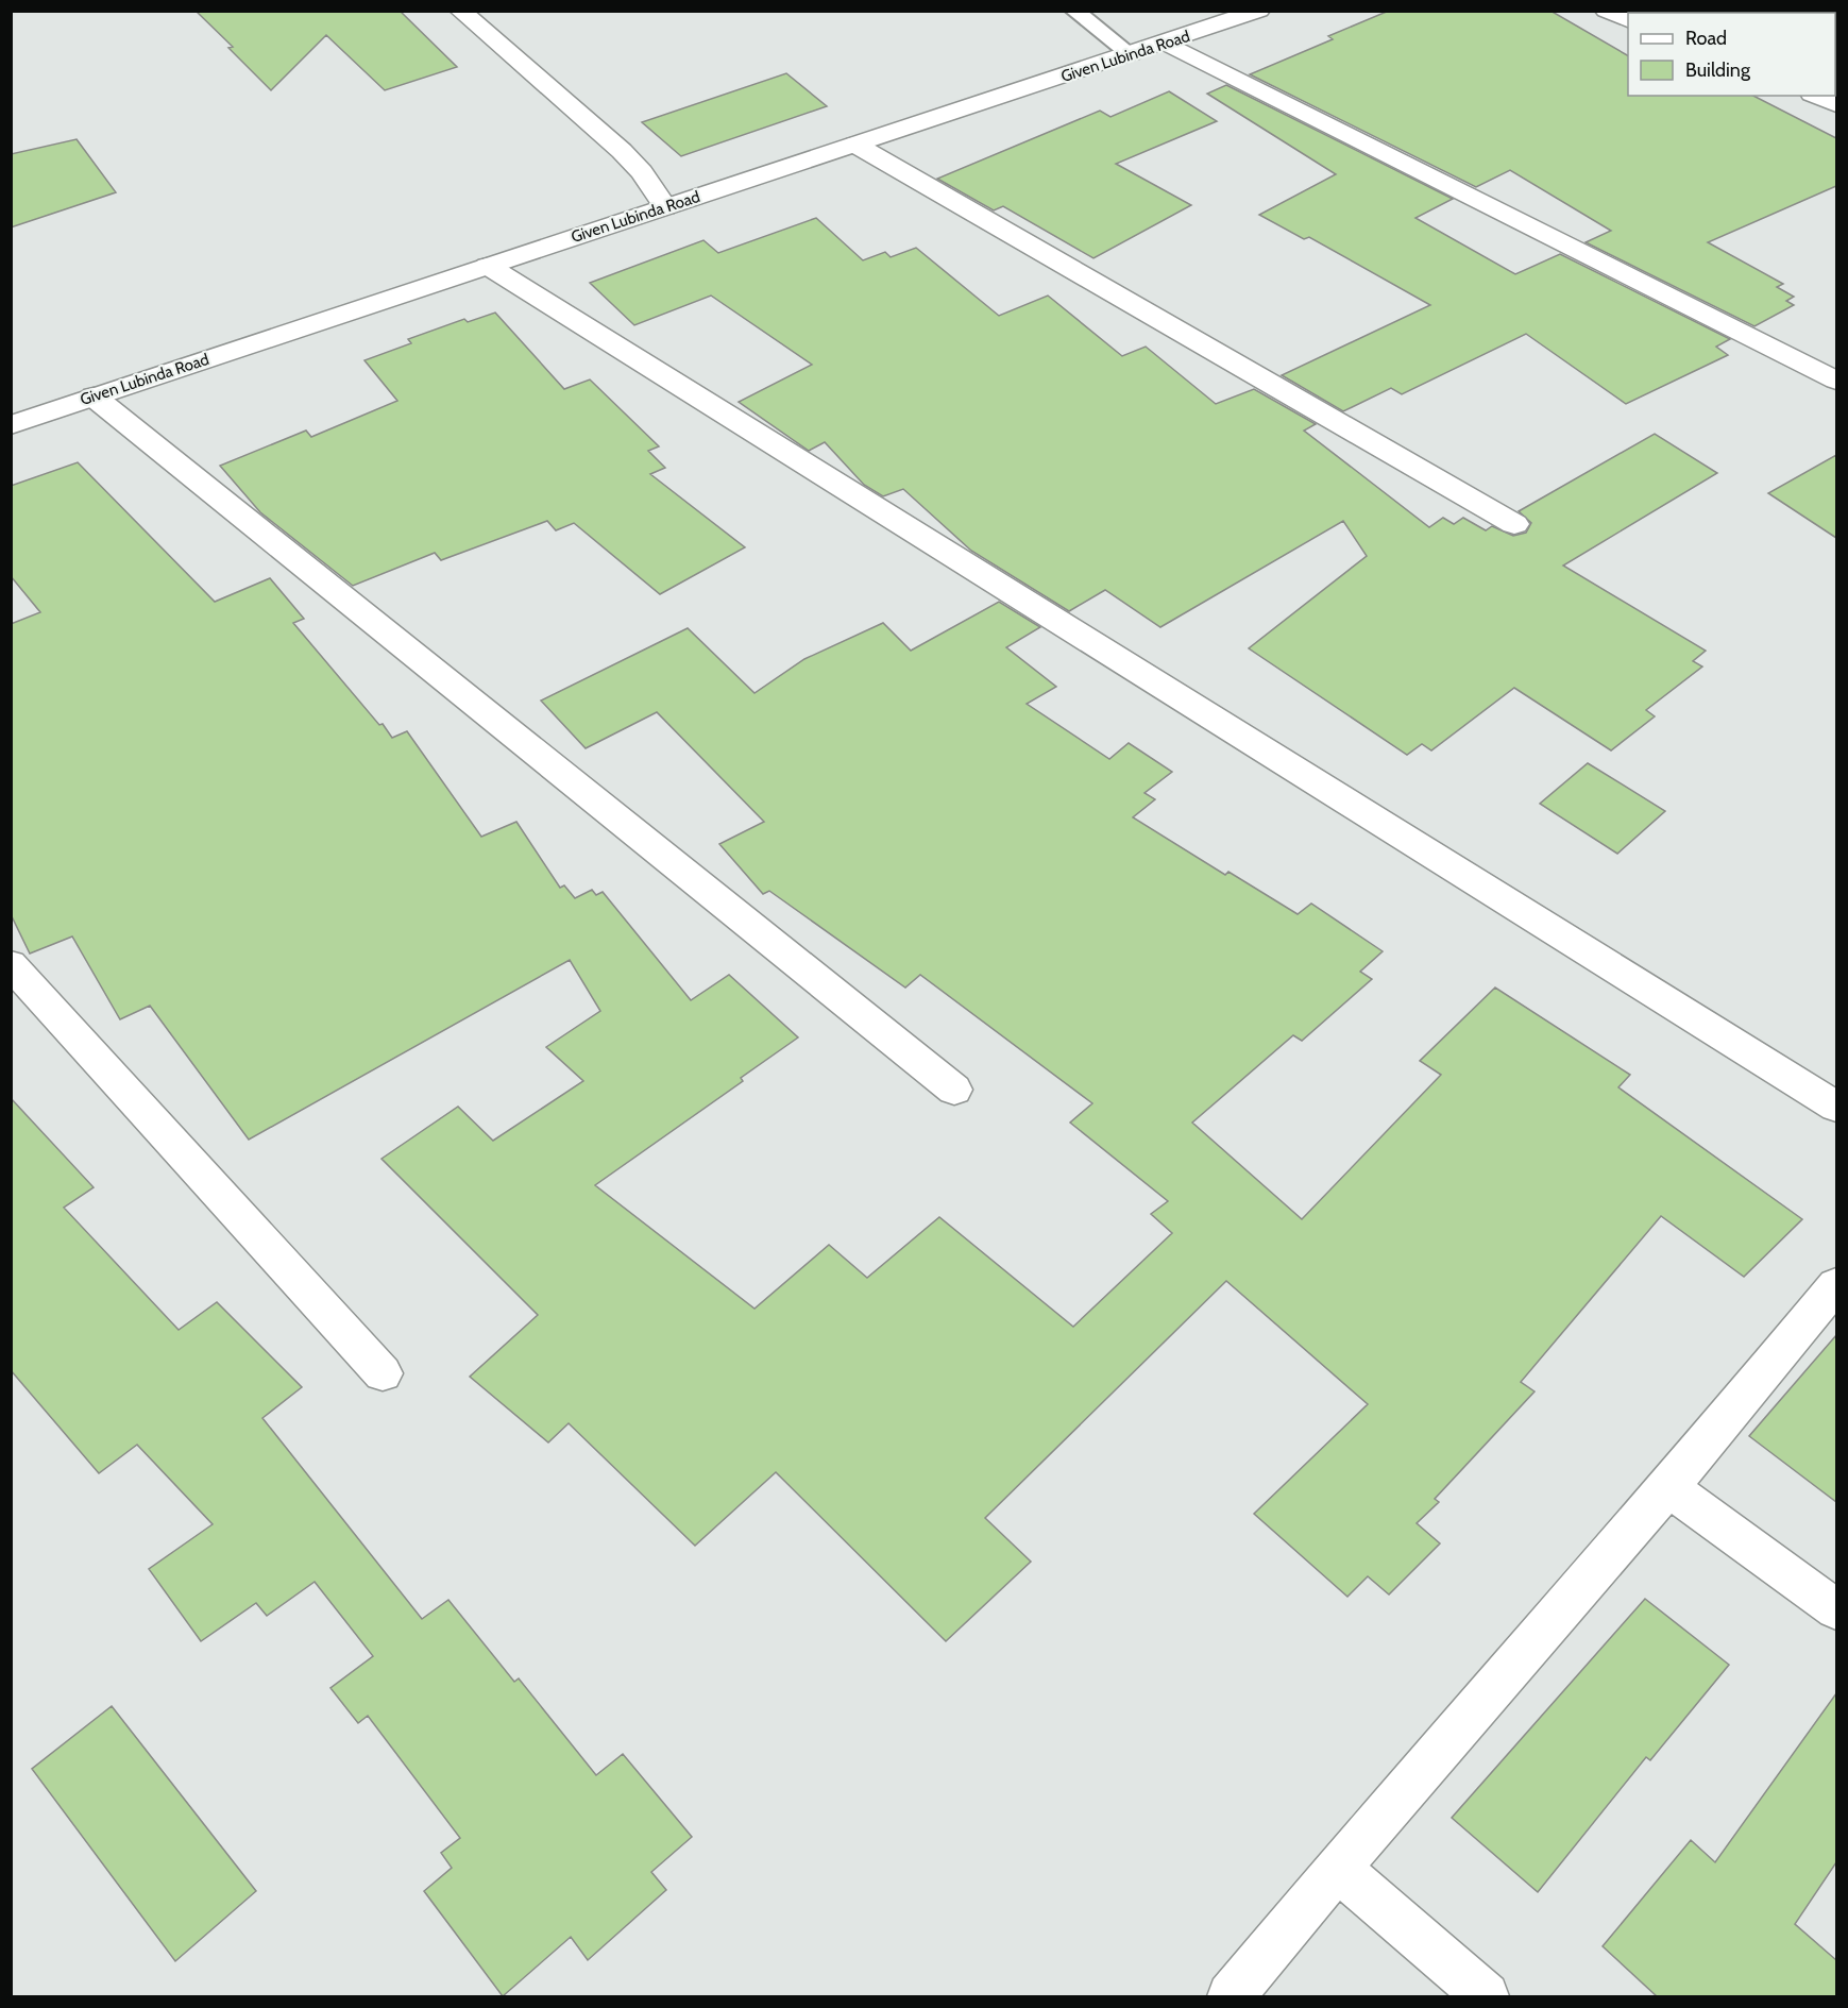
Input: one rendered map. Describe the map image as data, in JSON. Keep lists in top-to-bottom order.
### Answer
{
  "streets": {
    "street": ["Given Lubinda Road"]
  },
  "legend": ["Road", "Building"]
}
